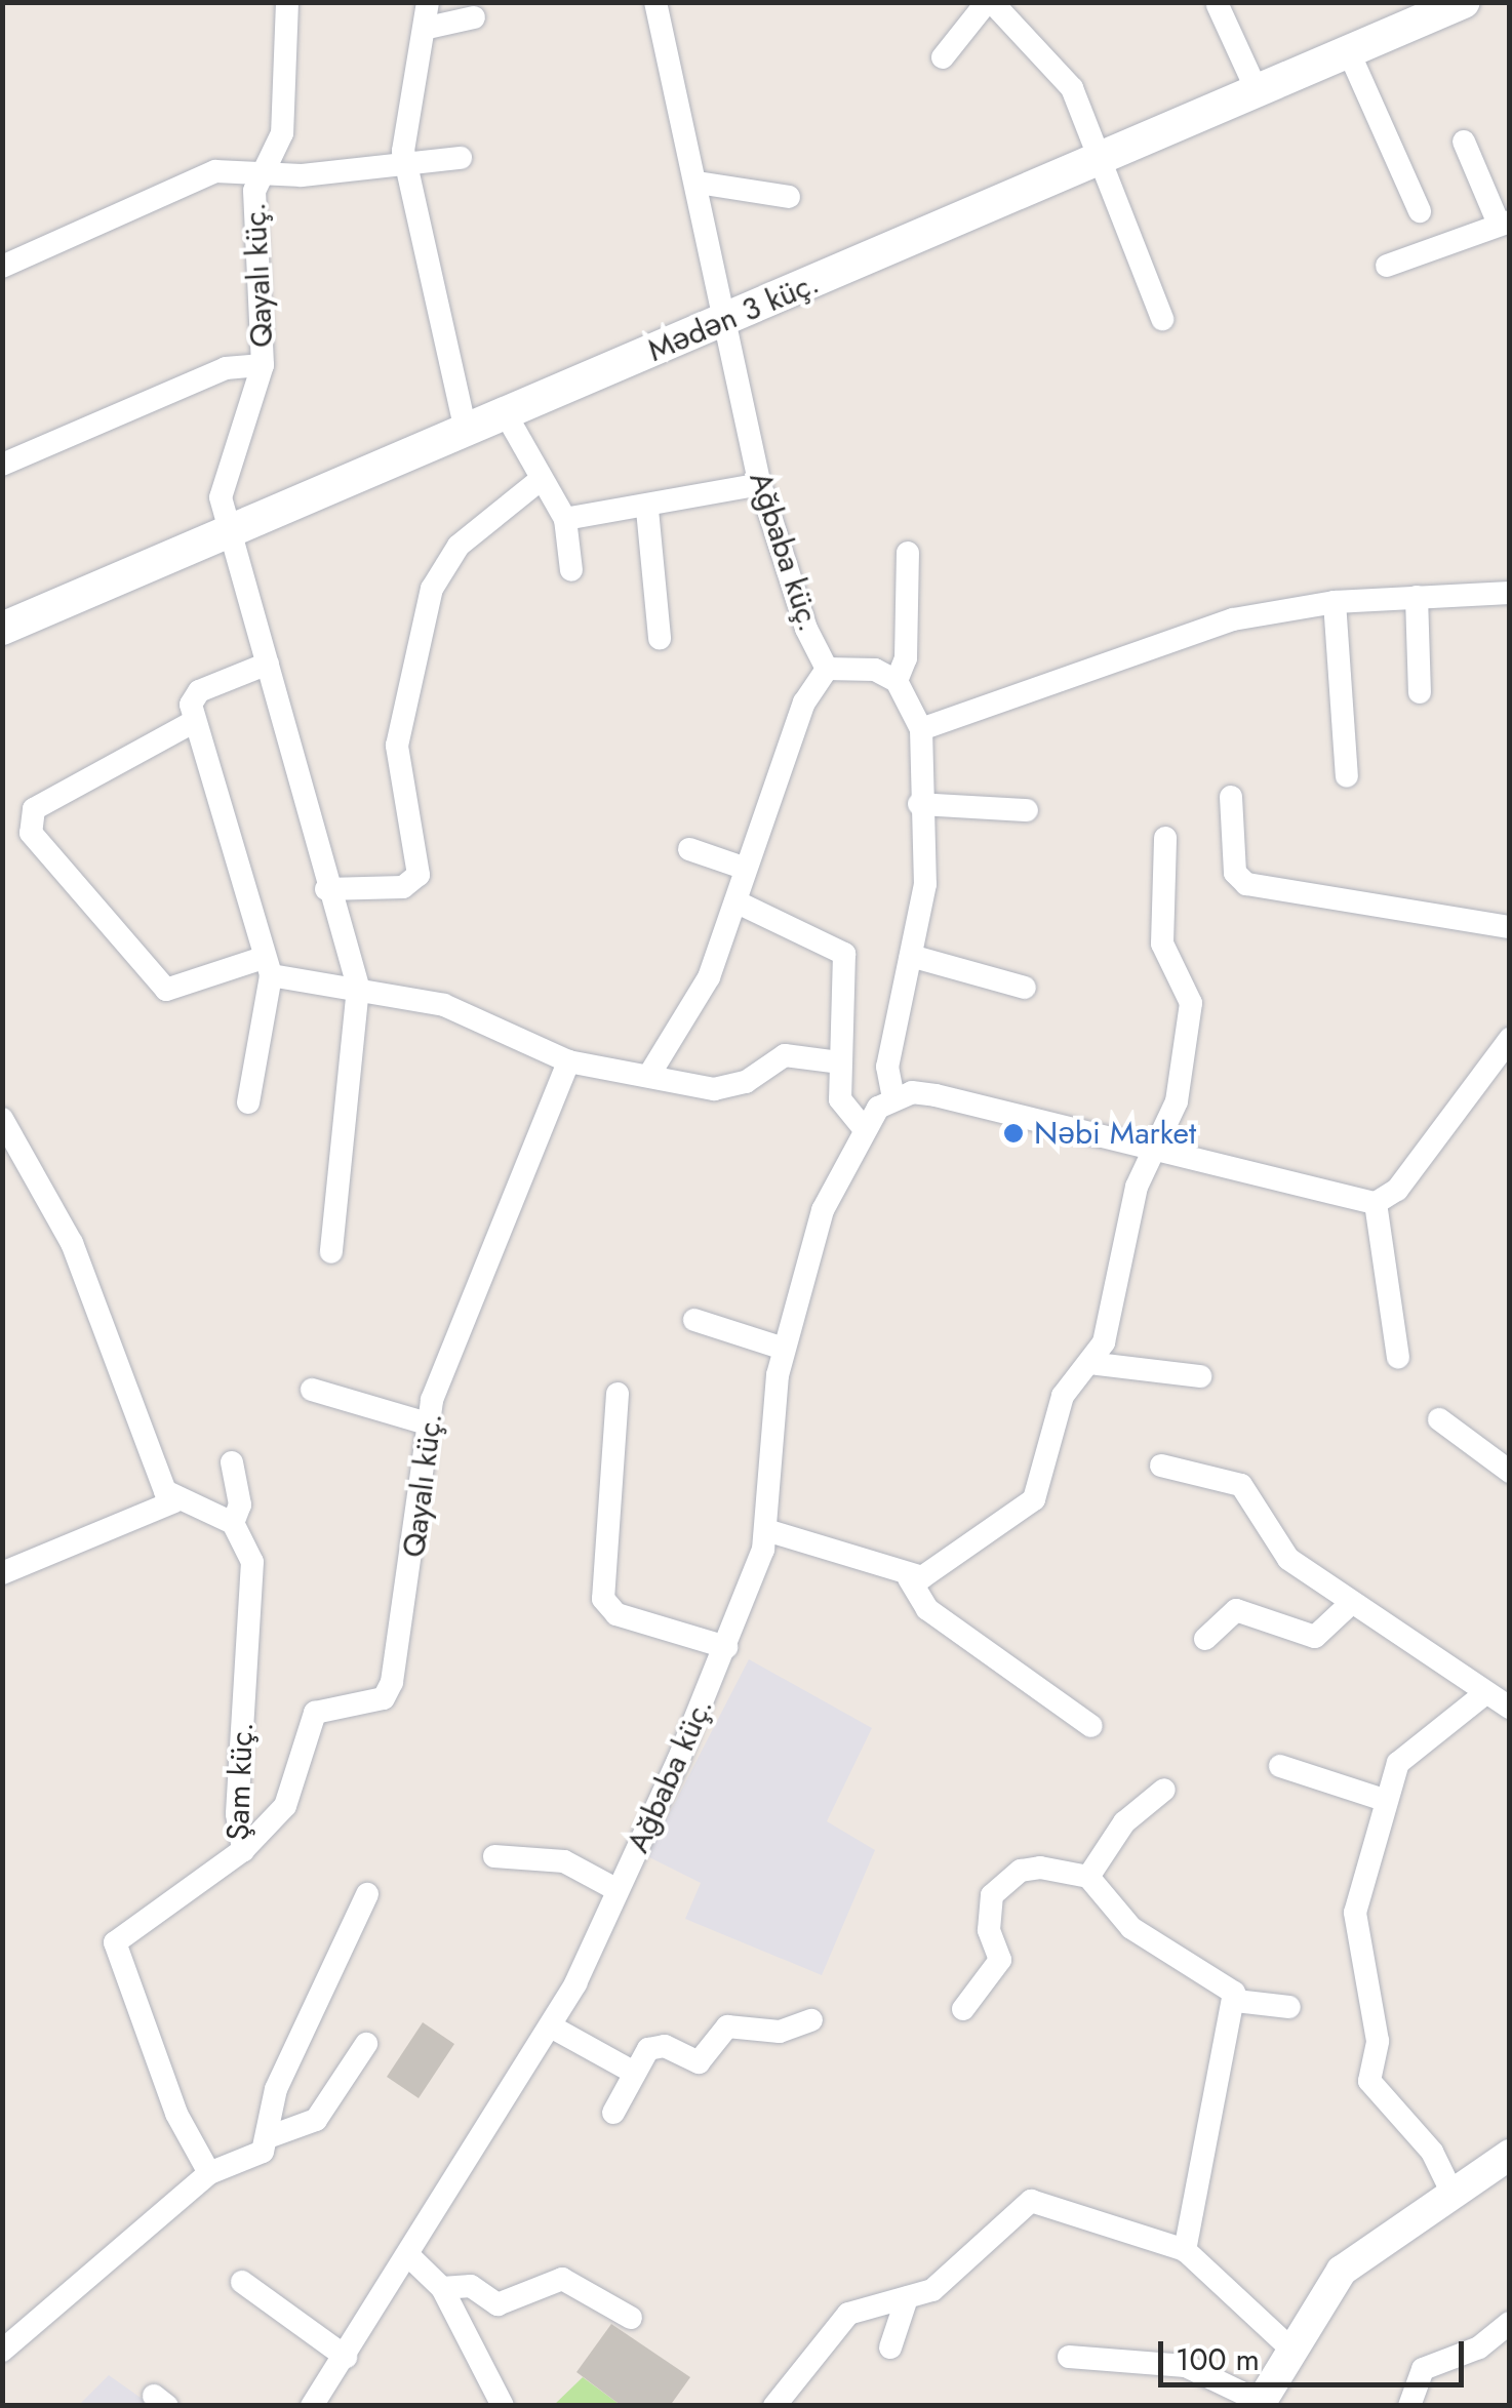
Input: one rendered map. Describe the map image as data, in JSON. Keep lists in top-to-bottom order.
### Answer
{
  "streets": {
    "main road": ["Mədən 3 küç."],
    "street": ["Qayalı küç.", "Ağbaba küç.", "Şam küç."]
  },
  "crossings": [
    ["Qayalı küç.", "Mədən 3 küç."],
    ["Qayalı küç.", "Şam küç."],
    ["Mədən 3 küç.", "Ağbaba küç."]
  ],
  "places": ["Nəbi Market"],
  "scale_bar": "100 m"
}
